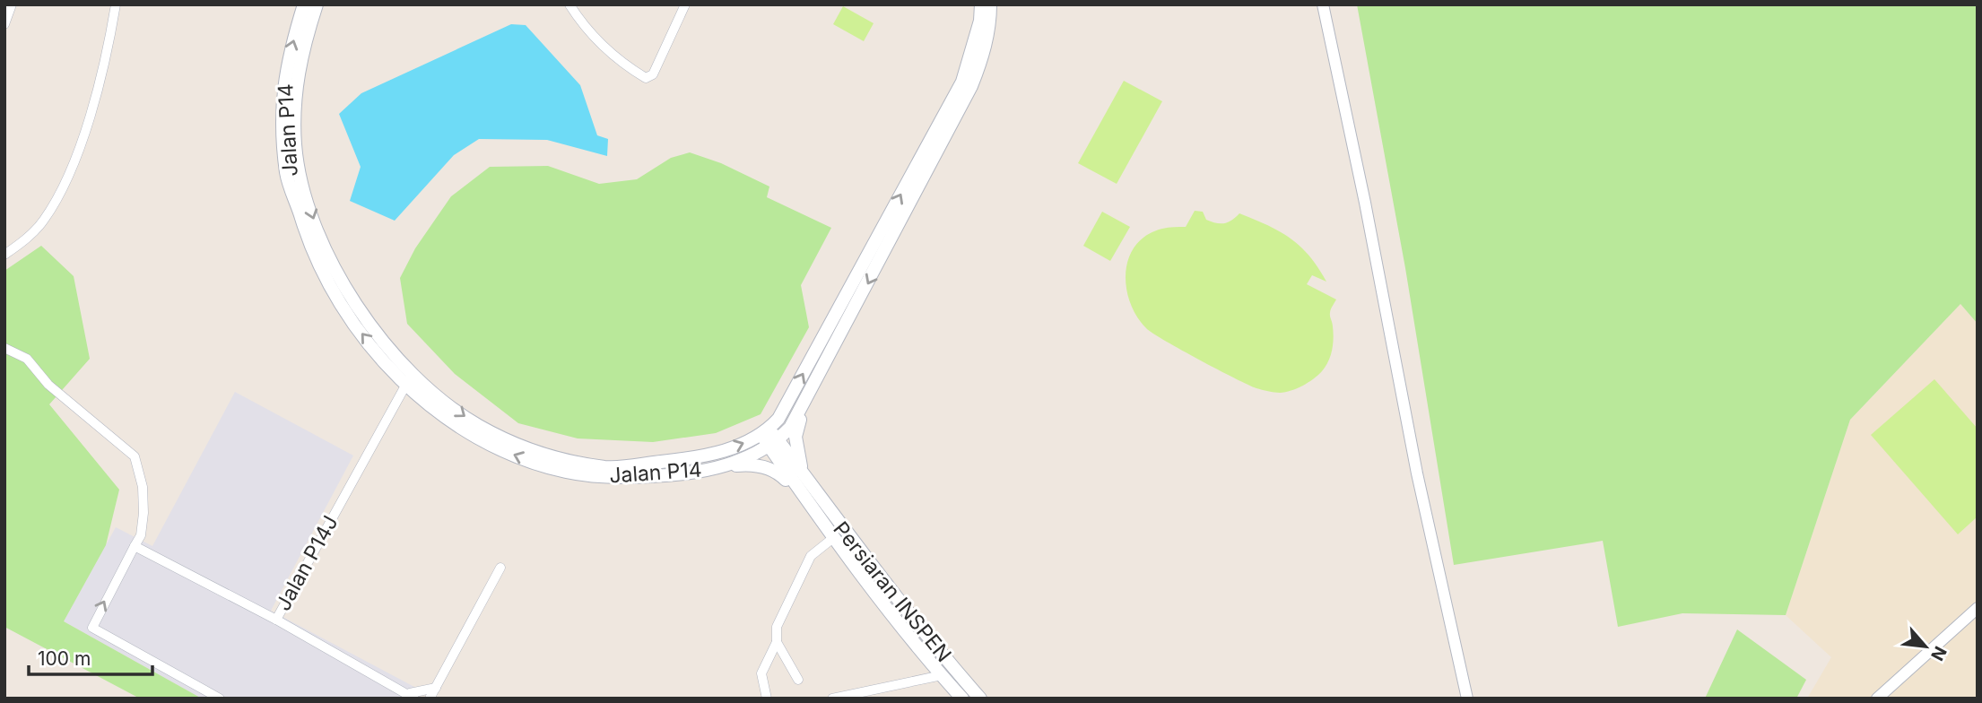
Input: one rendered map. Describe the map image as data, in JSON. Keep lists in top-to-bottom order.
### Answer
{
  "streets": {
    "main road": ["Jalan P14", "Persiaran INSPEN"],
    "street": ["Jalan P14J"]
  },
  "crossings": [
    ["Jalan P14", "Jalan P14J"]
  ],
  "scale_bar": "100 m",
  "north": "bottom right"
}
